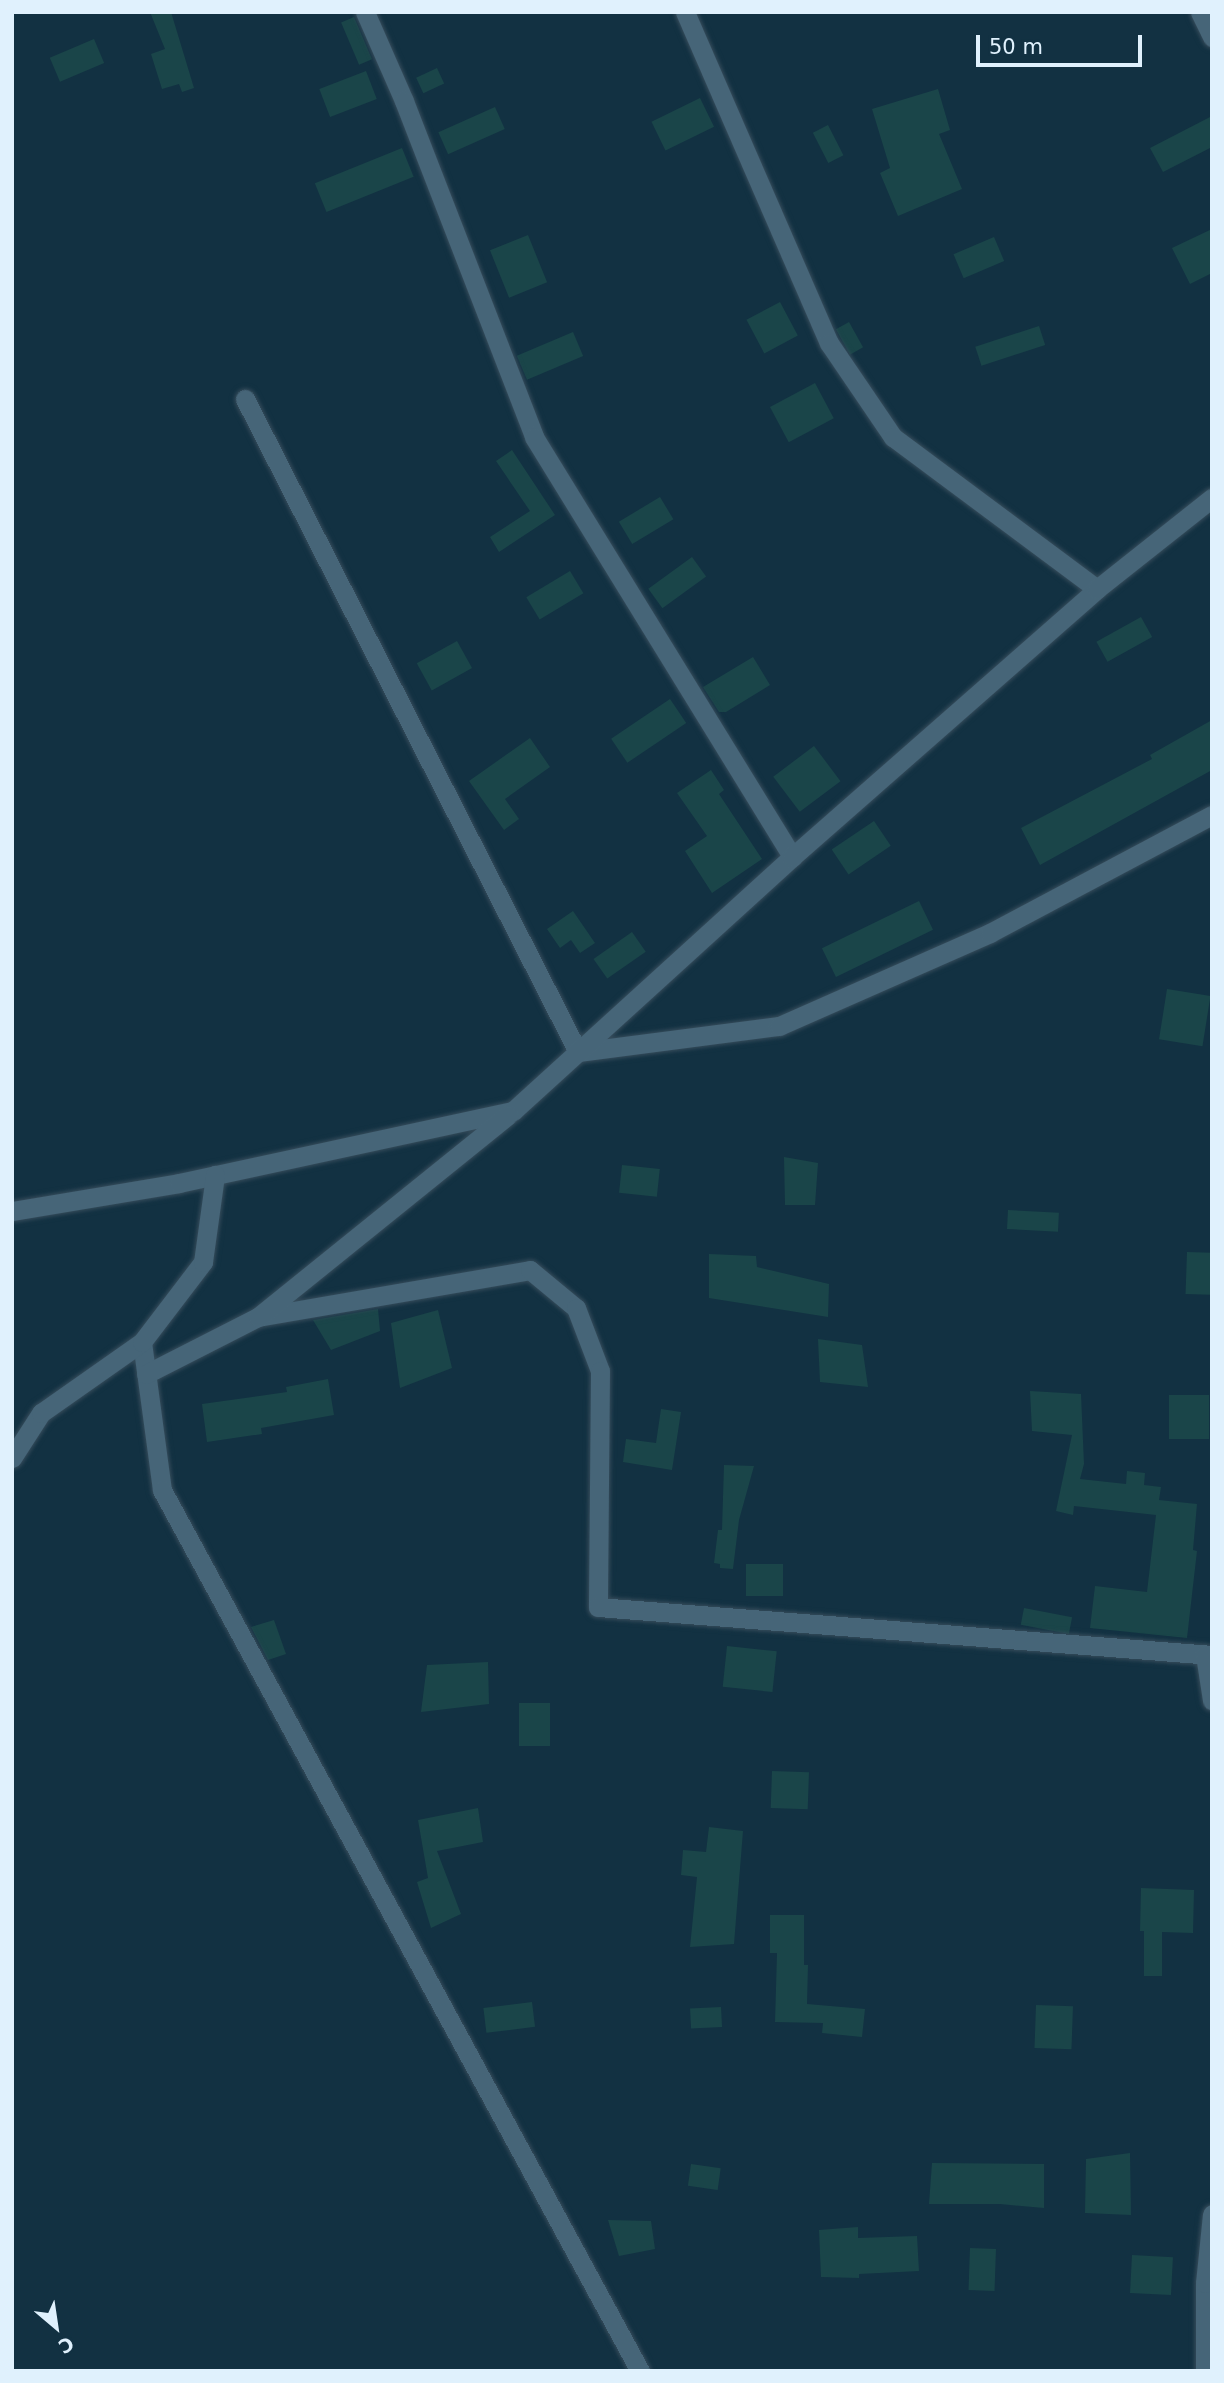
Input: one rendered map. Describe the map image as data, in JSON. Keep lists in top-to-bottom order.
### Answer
{
  "scale_bar": "50 m",
  "north": "bottom right"
}
